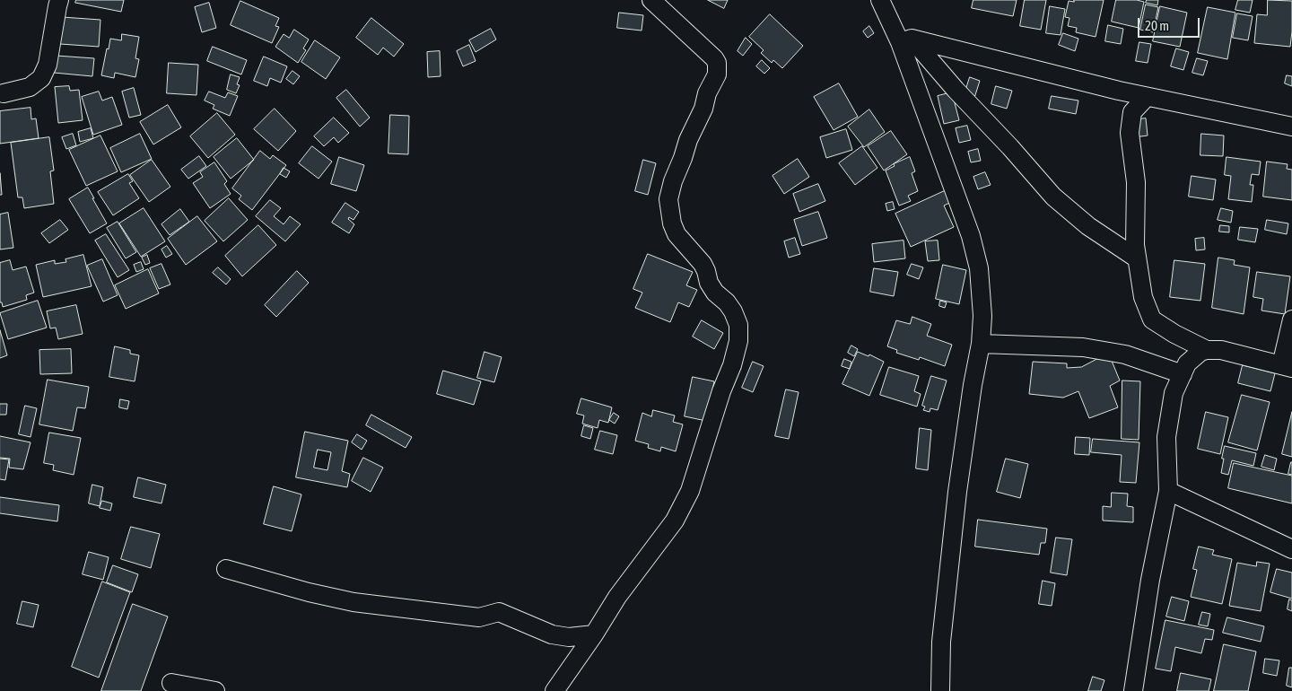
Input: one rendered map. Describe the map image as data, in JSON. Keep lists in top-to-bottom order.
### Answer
{
  "scale_bar": "20 m"
}
